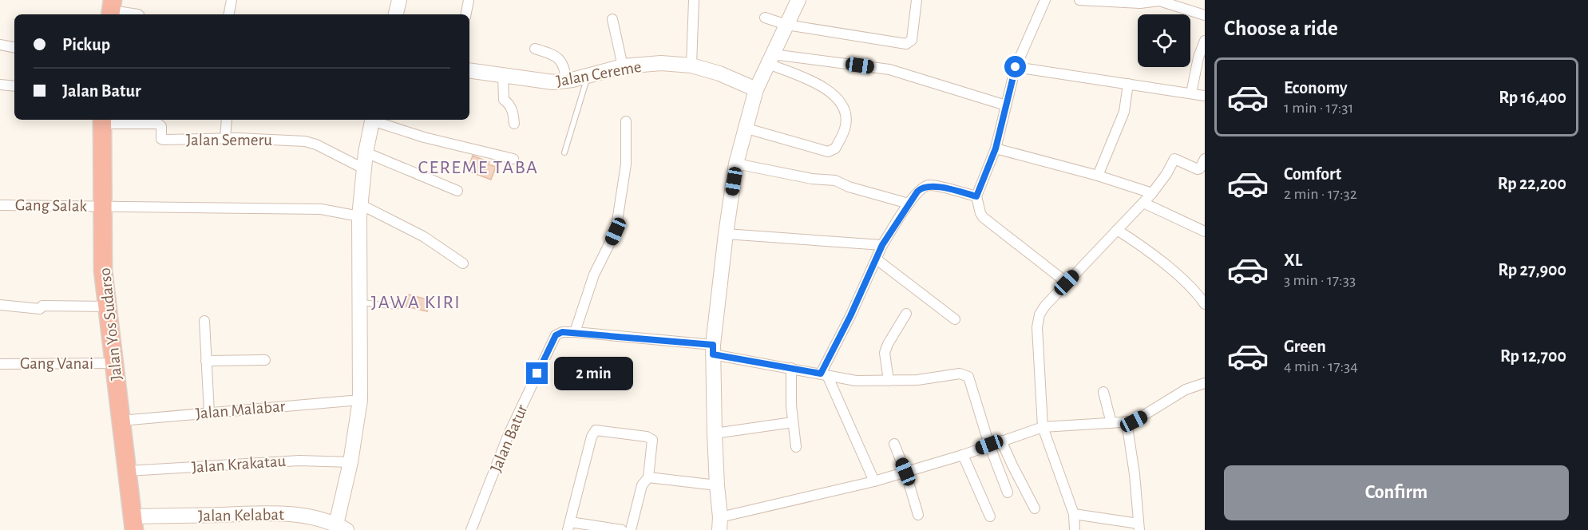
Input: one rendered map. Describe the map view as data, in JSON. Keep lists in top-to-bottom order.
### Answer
{
  "streets": {
    "highway": ["Jalan Yos Sudarso"],
    "street": [
      "Jalan Cereme",
      "Jalan Semeru",
      "Gang Salak",
      "Gang Vanai",
      "Jalan Malabar",
      "Jalan Batur",
      "Jalan Krakatau",
      "Jalan Kelabat"
    ]
  },
  "crossings": [
    ["Jalan Semeru", "Jalan Yos Sudarso"],
    ["Gang Salak", "Jalan Yos Sudarso"],
    ["Jalan Yos Sudarso", "Gang Vanai"],
    ["Jalan Yos Sudarso", "Jalan Malabar"],
    ["Jalan Yos Sudarso", "Jalan Krakatau"],
    ["Jalan Yos Sudarso", "Jalan Kelabat"]
  ],
  "districts": ["CEREME TABA", "JAWA KIRI"],
  "page": {
    "heading": "Choose a ride",
    "banner": ["Pickup", "Jalan Batur"],
    "list": [
      {
        "name": "Economy",
        "note": "1 min · 17:31",
        "value": "Rp 16,400"
      },
      {
        "name": "Comfort",
        "note": "2 min · 17:32",
        "value": "Rp 22,200"
      },
      {
        "name": "XL",
        "note": "3 min · 17:33",
        "value": "Rp 27,900"
      },
      {
        "name": "Green",
        "note": "4 min · 17:34",
        "value": "Rp 12,700"
      }
    ],
    "bubble": "2 min",
    "buttons": "Confirm"
  }
}
